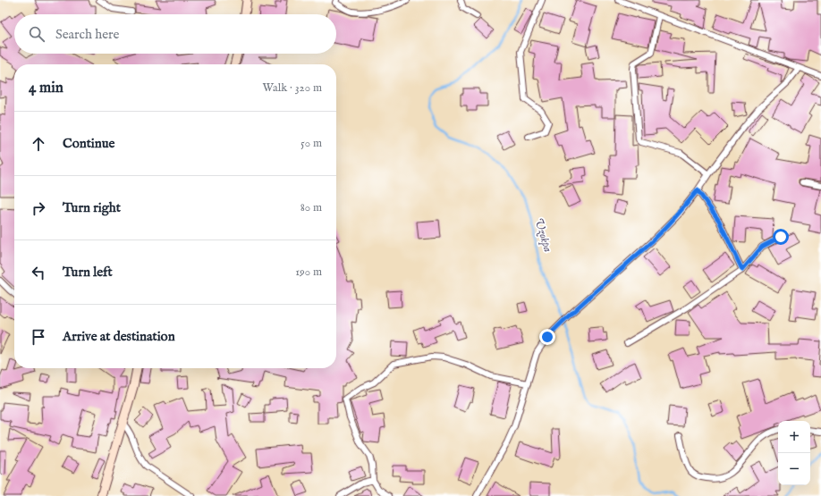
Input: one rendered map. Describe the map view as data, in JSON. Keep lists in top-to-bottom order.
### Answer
{
  "water": ["Uzokpa"],
  "page": {
    "search": "Search here",
    "heading": ["4 min", "Walk · 320 m"],
    "list": [
      ["Continue", "50 m"],
      ["Turn right", "80 m"],
      ["Turn left", "190 m"],
      "Arrive at destination"
    ],
    "map_buttons": ["+", "−"]
  }
}
